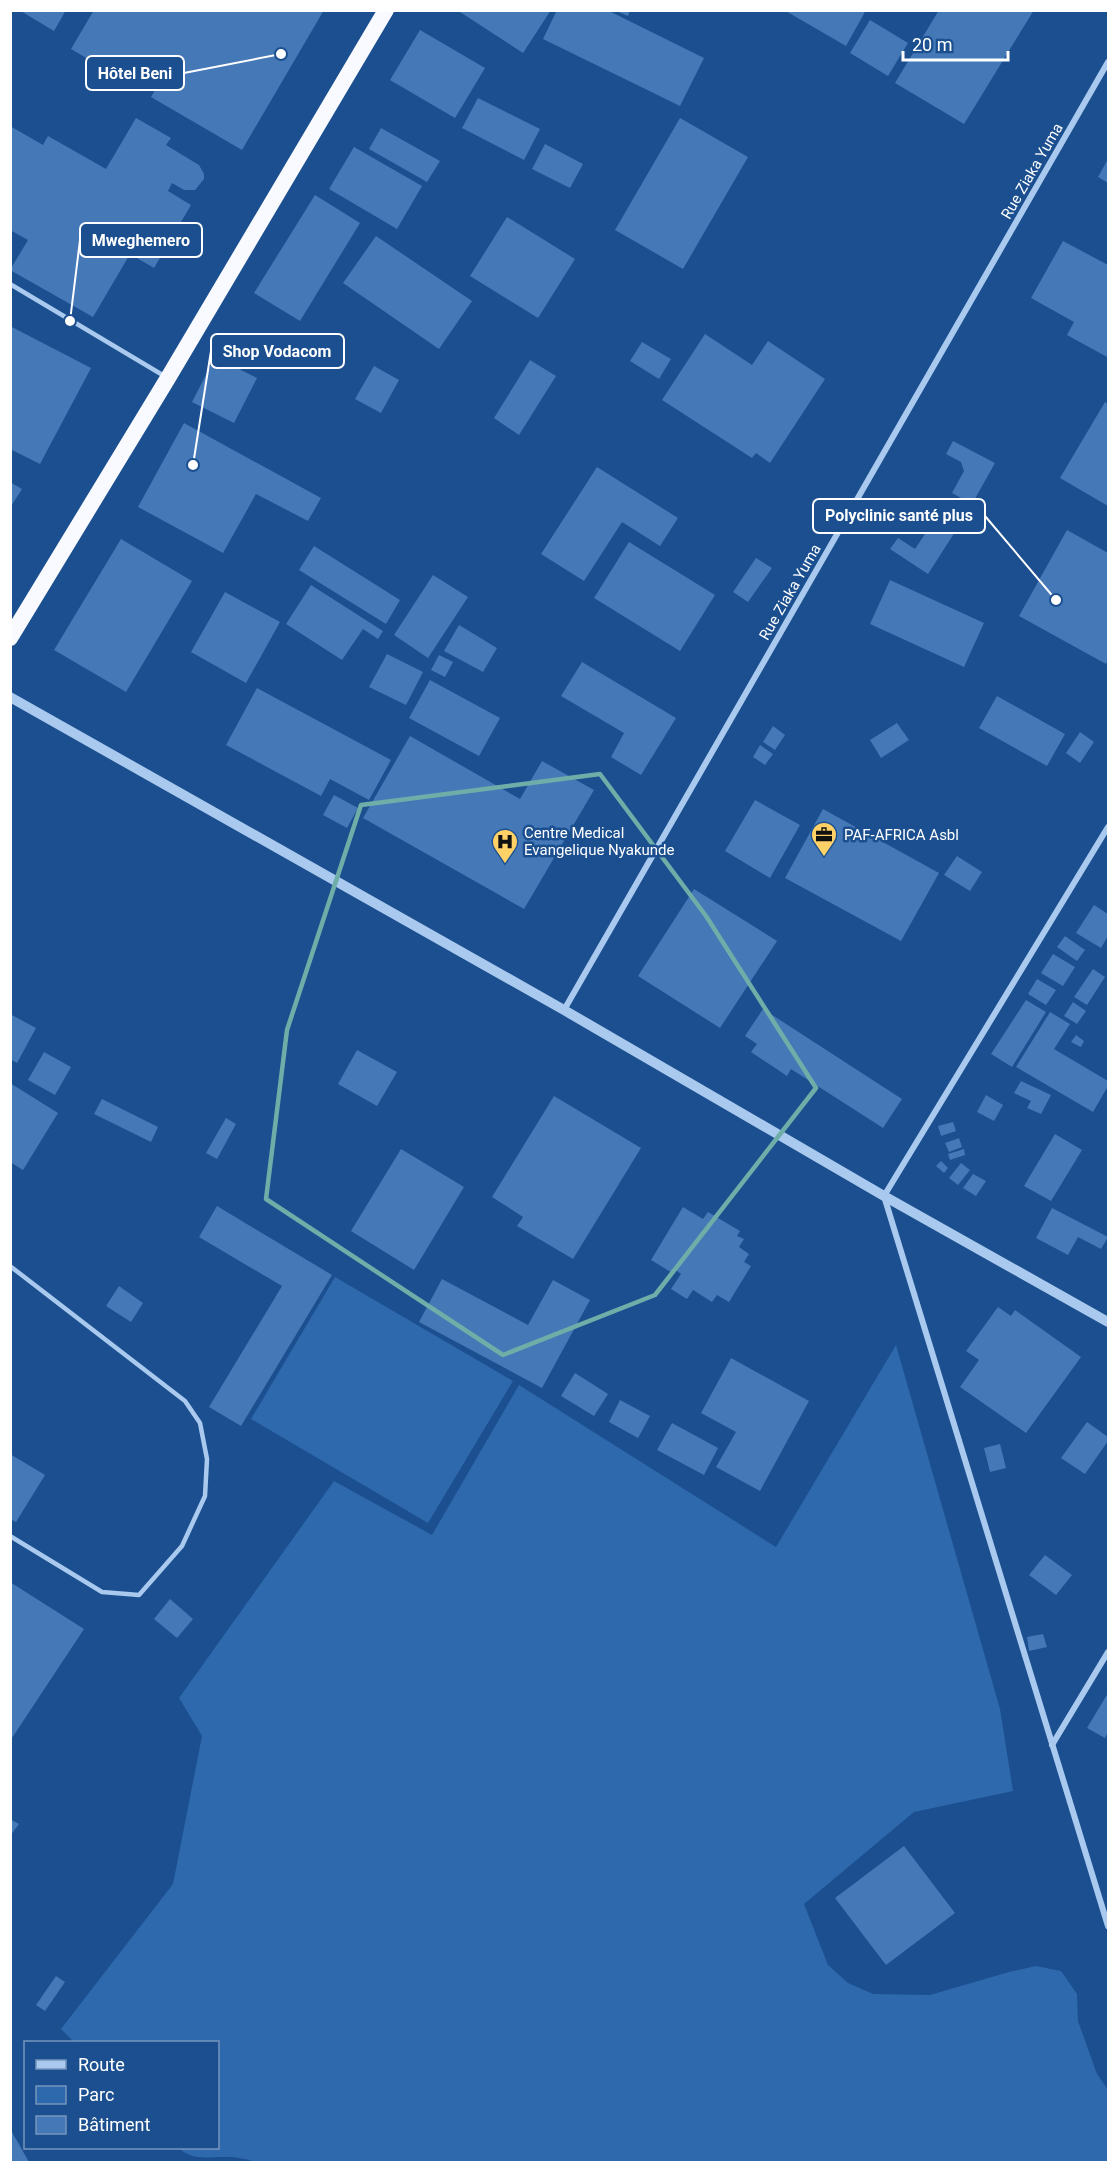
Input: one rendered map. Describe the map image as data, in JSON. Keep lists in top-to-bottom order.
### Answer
{
  "streets": {
    "street": ["Rue Ziaka Yuma"]
  },
  "places": {
    "other": [
      "Hôtel Beni",
      "Mweghemero",
      "Shop Vodacom",
      "Polyclinic santé plus"
    ],
    "office": ["PAF-AFRICA Asbl"],
    "hospital": ["Centre Medical Evangelique Nyakunde"]
  },
  "legend": ["Route", "Parc", "Bâtiment"],
  "scale_bar": "20 m"
}
